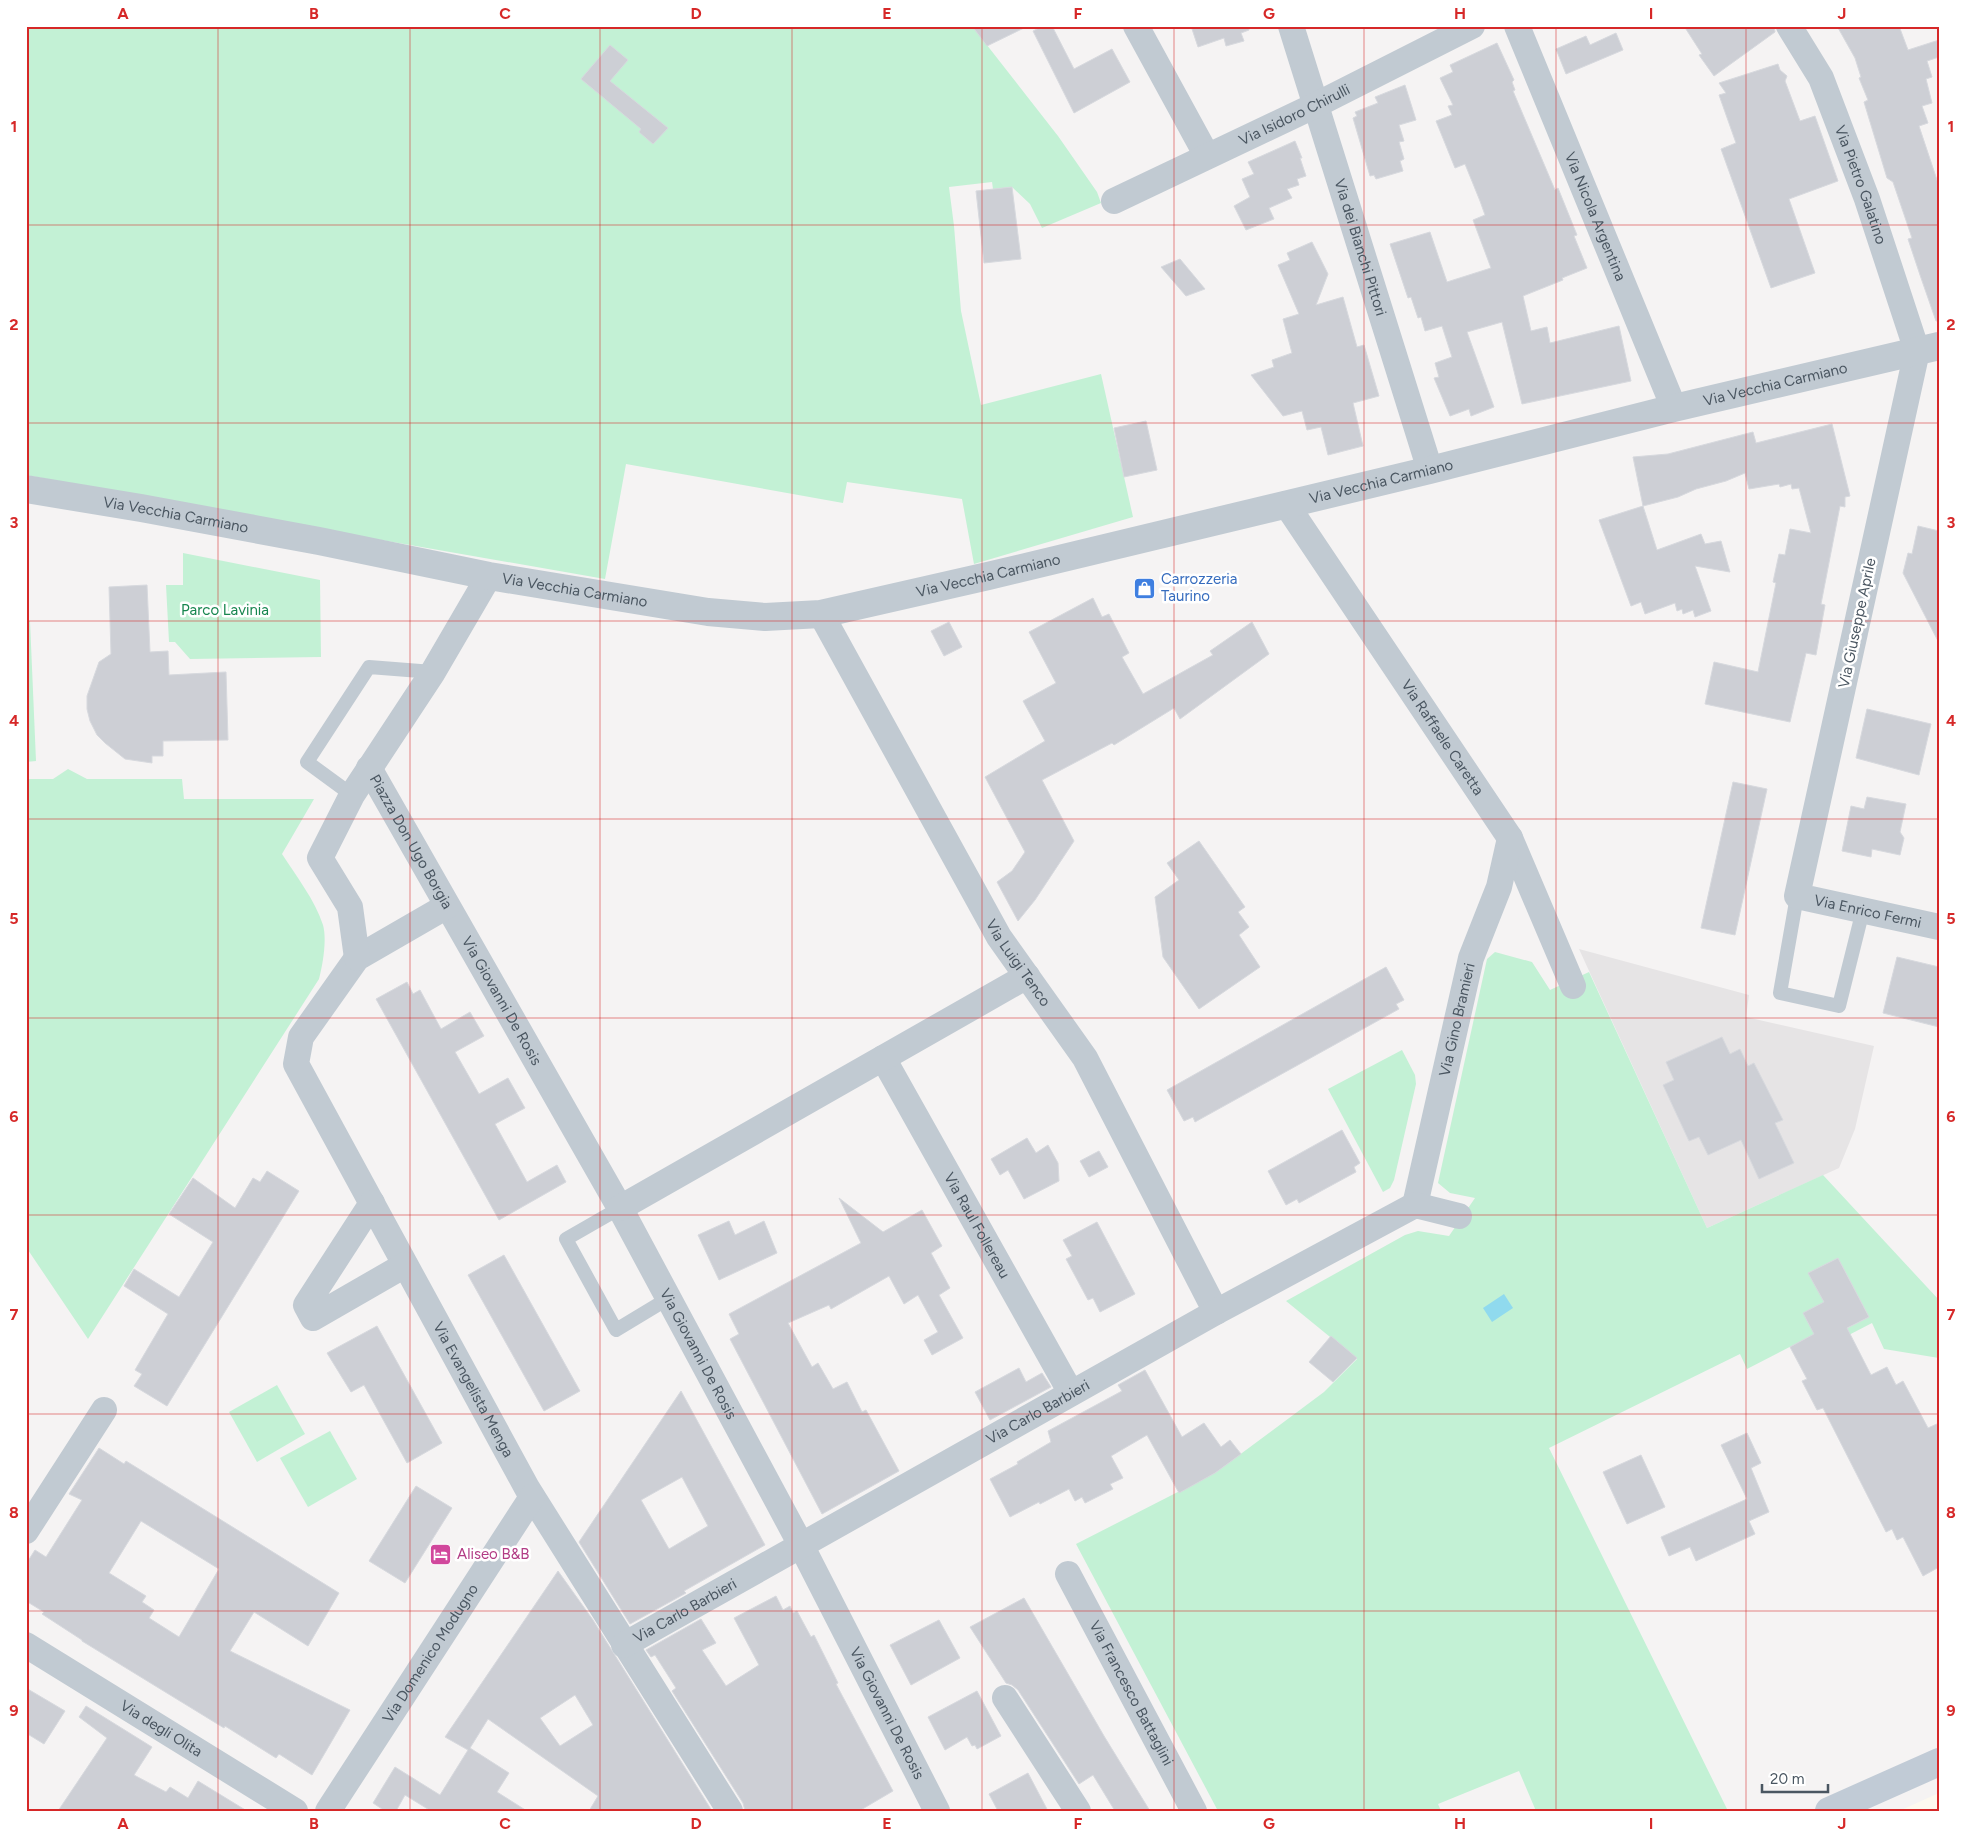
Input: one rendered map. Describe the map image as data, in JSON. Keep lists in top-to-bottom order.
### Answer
{
  "streets": {
    "street": [
      "Via Isidoro Chirulli",
      "Via Pietro Galatino",
      "Via Nicola Argentina",
      "Via dei Bianchi Pittori",
      "Via Vecchia Carmiano",
      "Via Giuseppe Aprile",
      "Via Raffaele Caretta",
      "Piazza Don Ugo Borgia",
      "Via Enrico Fermi",
      "Via Luigi Tenco",
      "Via Giovanni De Rosis",
      "Via Gino Bramieri",
      "Via Raul Follereau",
      "Via Evangelista Menga",
      "Via Carlo Barbieri",
      "Via Domenico Modugno",
      "Via Francesco Battaglini",
      "Via degli Olita"
    ]
  },
  "crossings": [
    ["Via Isidoro Chirulli", "Via dei Bianchi Pittori"],
    ["Via Pietro Galatino", "Via Vecchia Carmiano"],
    ["Via Pietro Galatino", "Via Giuseppe Aprile"],
    ["Via Nicola Argentina", "Via Vecchia Carmiano"],
    ["Via dei Bianchi Pittori", "Via Vecchia Carmiano"],
    ["Via Vecchia Carmiano", "Via Giuseppe Aprile"],
    ["Via Vecchia Carmiano", "Via Raffaele Caretta"],
    ["Via Vecchia Carmiano", "Via Luigi Tenco"],
    ["Via Giuseppe Aprile", "Via Enrico Fermi"],
    ["Via Raffaele Caretta", "Via Gino Bramieri"],
    ["Piazza Don Ugo Borgia", "Via Giovanni De Rosis"],
    ["Piazza Don Ugo Borgia", "Via Evangelista Menga"],
    ["Via Luigi Tenco", "Via Carlo Barbieri"],
    ["Via Giovanni De Rosis", "Via Carlo Barbieri"],
    ["Via Gino Bramieri", "Via Carlo Barbieri"],
    ["Via Raul Follereau", "Via Carlo Barbieri"],
    ["Via Evangelista Menga", "Via Carlo Barbieri"],
    ["Via Evangelista Menga", "Via Domenico Modugno"]
  ],
  "parks": ["Parco Lavinia"],
  "places": {
    "shop": ["Carrozzeria Taurino"],
    "hotel": ["Aliseo B&B"]
  },
  "scale_bar": "20 m",
  "grid": {
    "columns": [
      "A",
      "B",
      "C",
      "D",
      "E",
      "F",
      "G",
      "H",
      "I",
      "J"
    ],
    "rows": [
      "1",
      "2",
      "3",
      "4",
      "5",
      "6",
      "7",
      "8",
      "9"
    ]
  }
}
